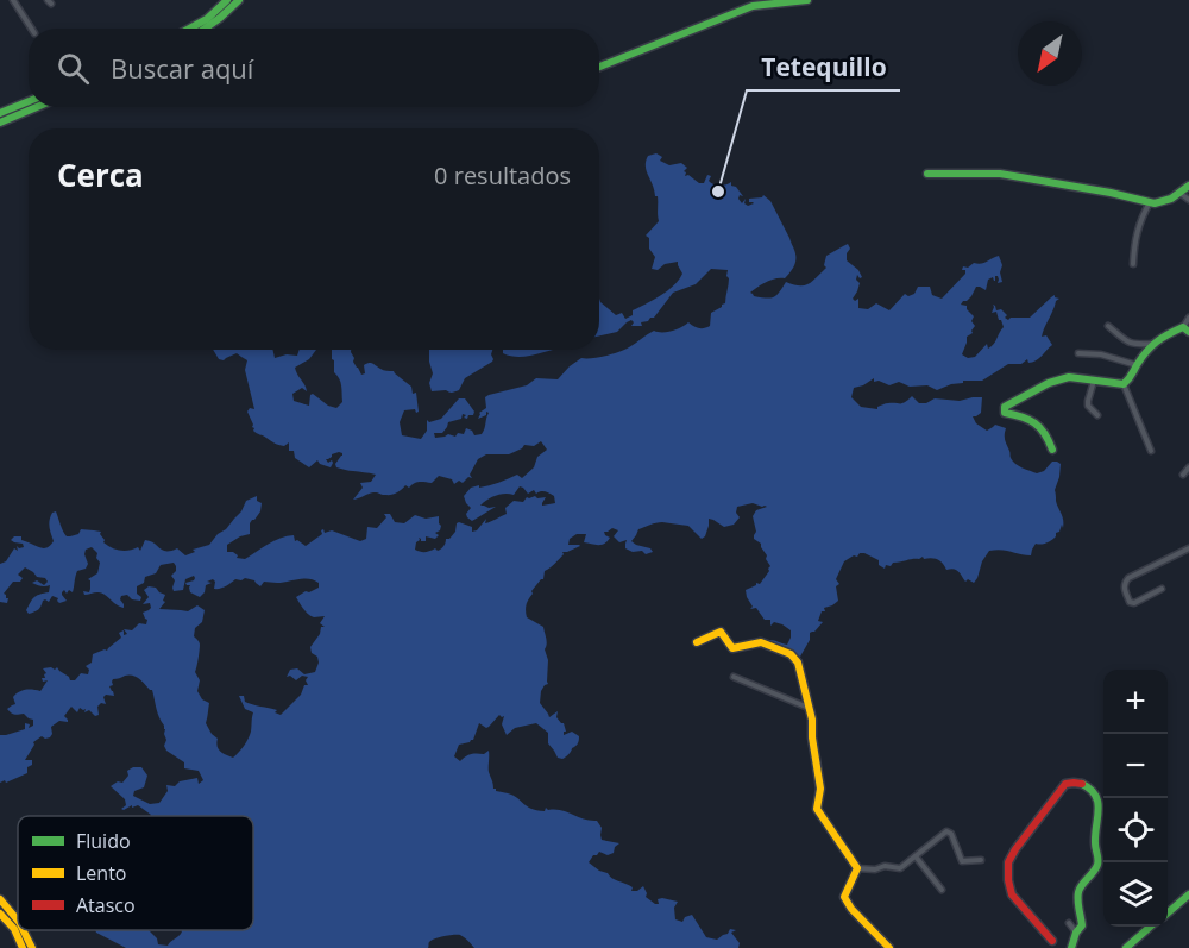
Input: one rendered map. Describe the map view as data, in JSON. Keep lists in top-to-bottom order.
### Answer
{
  "places": ["Tetequillo"],
  "legend": ["Fluido", "Lento", "Atasco"],
  "north": "bottom left",
  "page": {
    "search": "Buscar aquí",
    "heading": ["Cerca", "0 resultados"],
    "map_buttons": ["+", "−"]
  }
}
